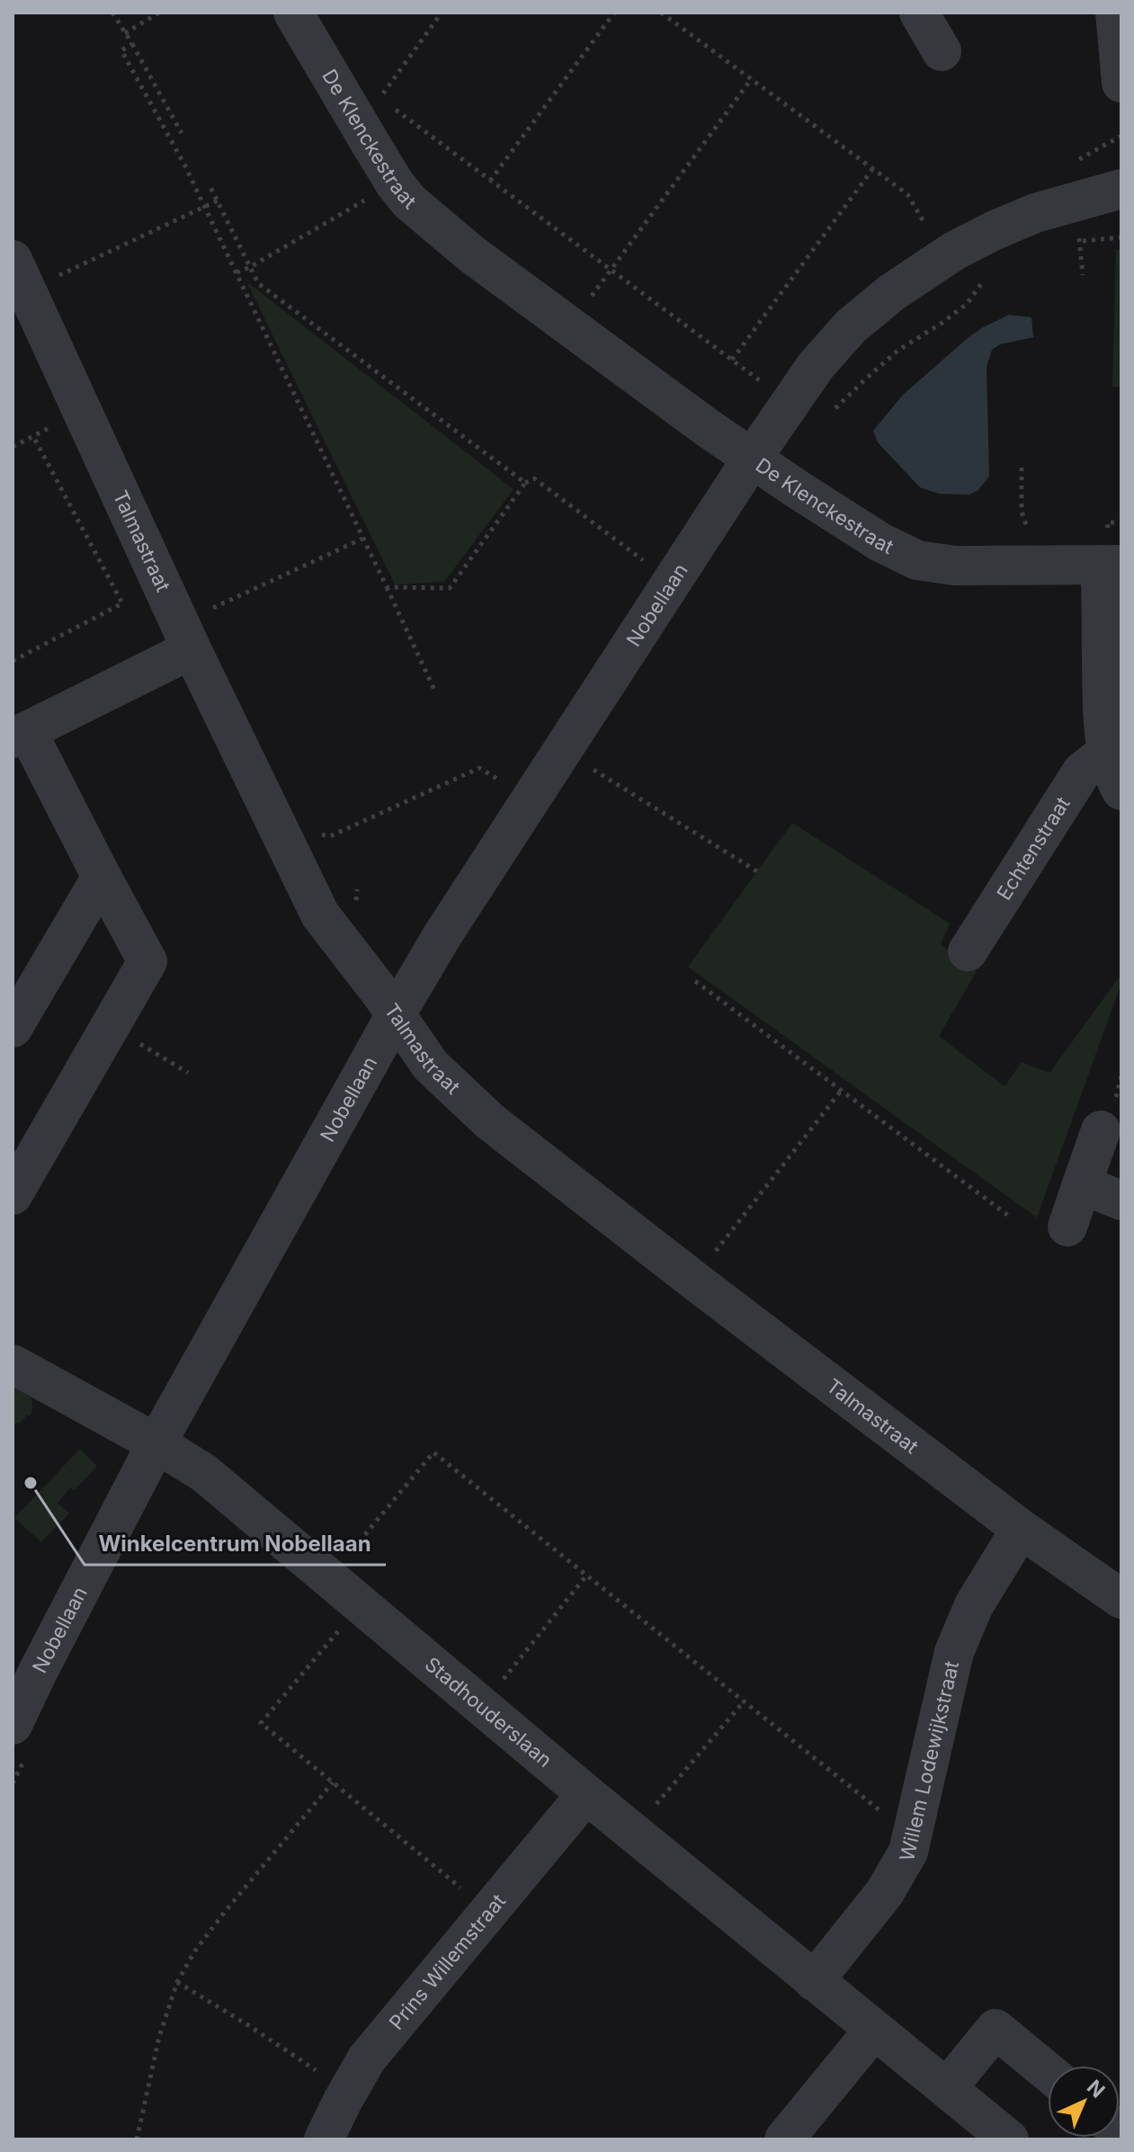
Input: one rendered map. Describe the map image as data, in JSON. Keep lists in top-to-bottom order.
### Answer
{
  "streets": {
    "street": [
      "De Klenckestraat",
      "Talmastraat",
      "Nobellaan",
      "Echtenstraat",
      "Stadhouderslaan",
      "Willem Lodewijkstraat",
      "Prins Willemstraat"
    ]
  },
  "crossings": [
    ["De Klenckestraat", "Nobellaan"],
    ["Talmastraat", "Nobellaan"],
    ["Talmastraat", "Willem Lodewijkstraat"],
    ["Nobellaan", "Stadhouderslaan"],
    ["Stadhouderslaan", "Willem Lodewijkstraat"],
    ["Stadhouderslaan", "Prins Willemstraat"]
  ],
  "places": ["Winkelcentrum Nobellaan"],
  "north": "top right"
}
